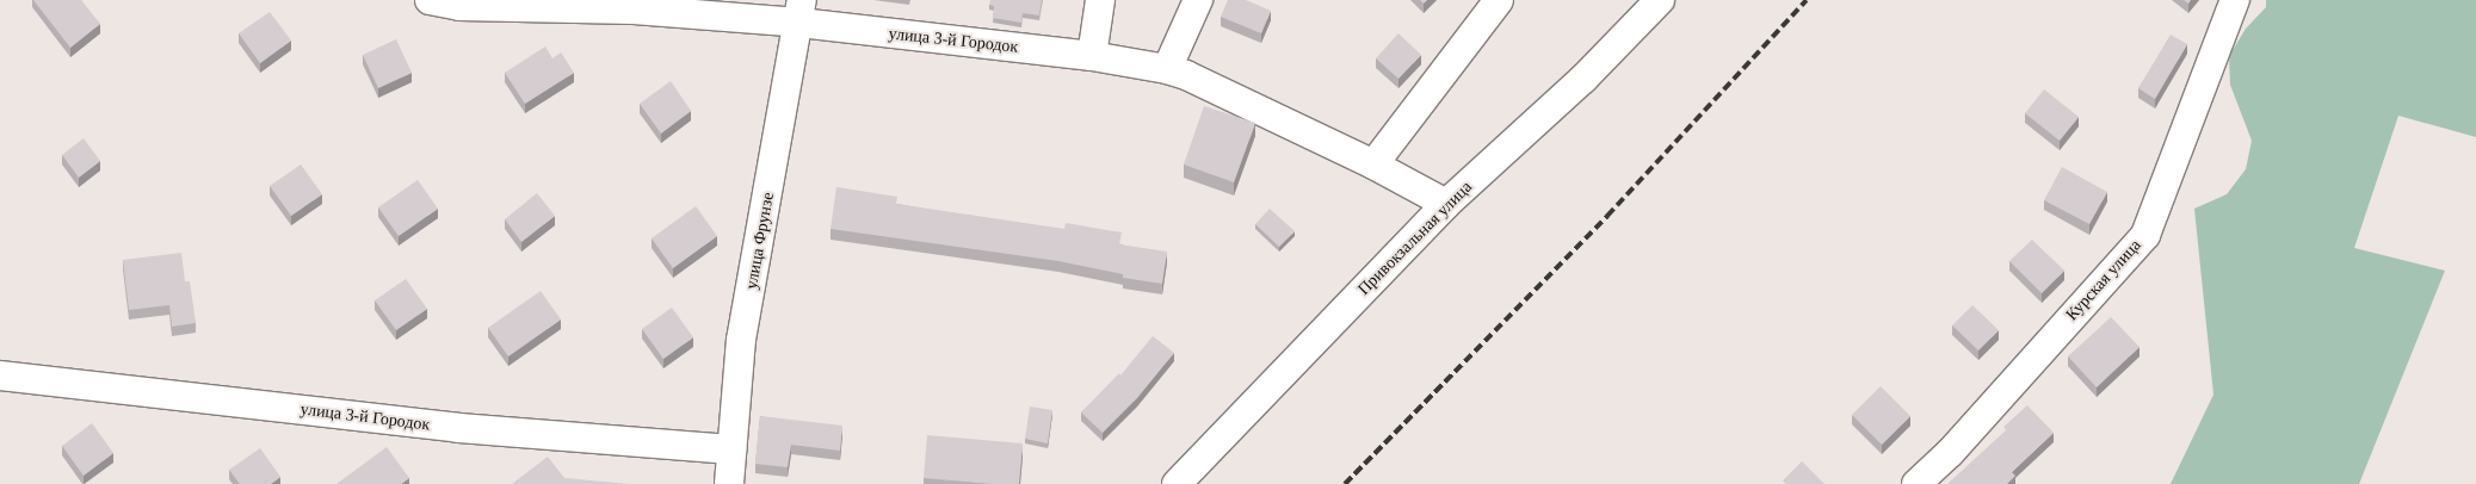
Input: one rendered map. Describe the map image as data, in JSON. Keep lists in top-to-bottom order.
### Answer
{
  "streets": {
    "street": [
      "улица 3-й Городок",
      "Привокзальная улица",
      "улица Фрунзе",
      "Курская улица"
    ]
  },
  "crossings": [
    ["улица 3-й Городок", "Привокзальная улица"],
    ["улица 3-й Городок", "улица Фрунзе"]
  ]
}
